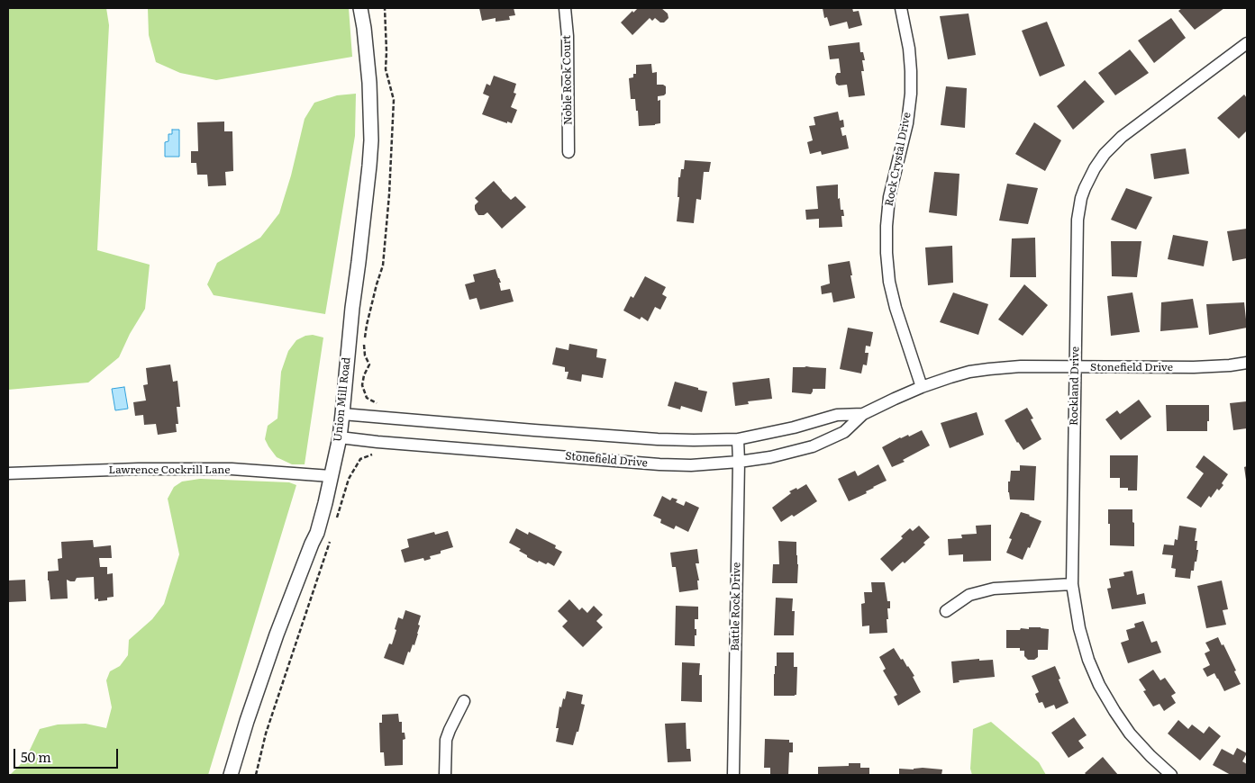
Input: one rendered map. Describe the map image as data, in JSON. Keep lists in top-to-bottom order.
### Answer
{
  "streets": {
    "street": [
      "Noble Rock Court",
      "Rock Crystal Drive",
      "Stonefield Drive",
      "Rockland Drive",
      "Union Mill Road",
      "Lawrence Cockrill Lane",
      "Battle Rock Drive"
    ]
  },
  "crossings": [
    ["Rock Crystal Drive", "Stonefield Drive"],
    ["Stonefield Drive", "Rockland Drive"],
    ["Stonefield Drive", "Union Mill Road"],
    ["Stonefield Drive", "Battle Rock Drive"],
    ["Union Mill Road", "Lawrence Cockrill Lane"]
  ],
  "scale_bar": "50 m"
}
